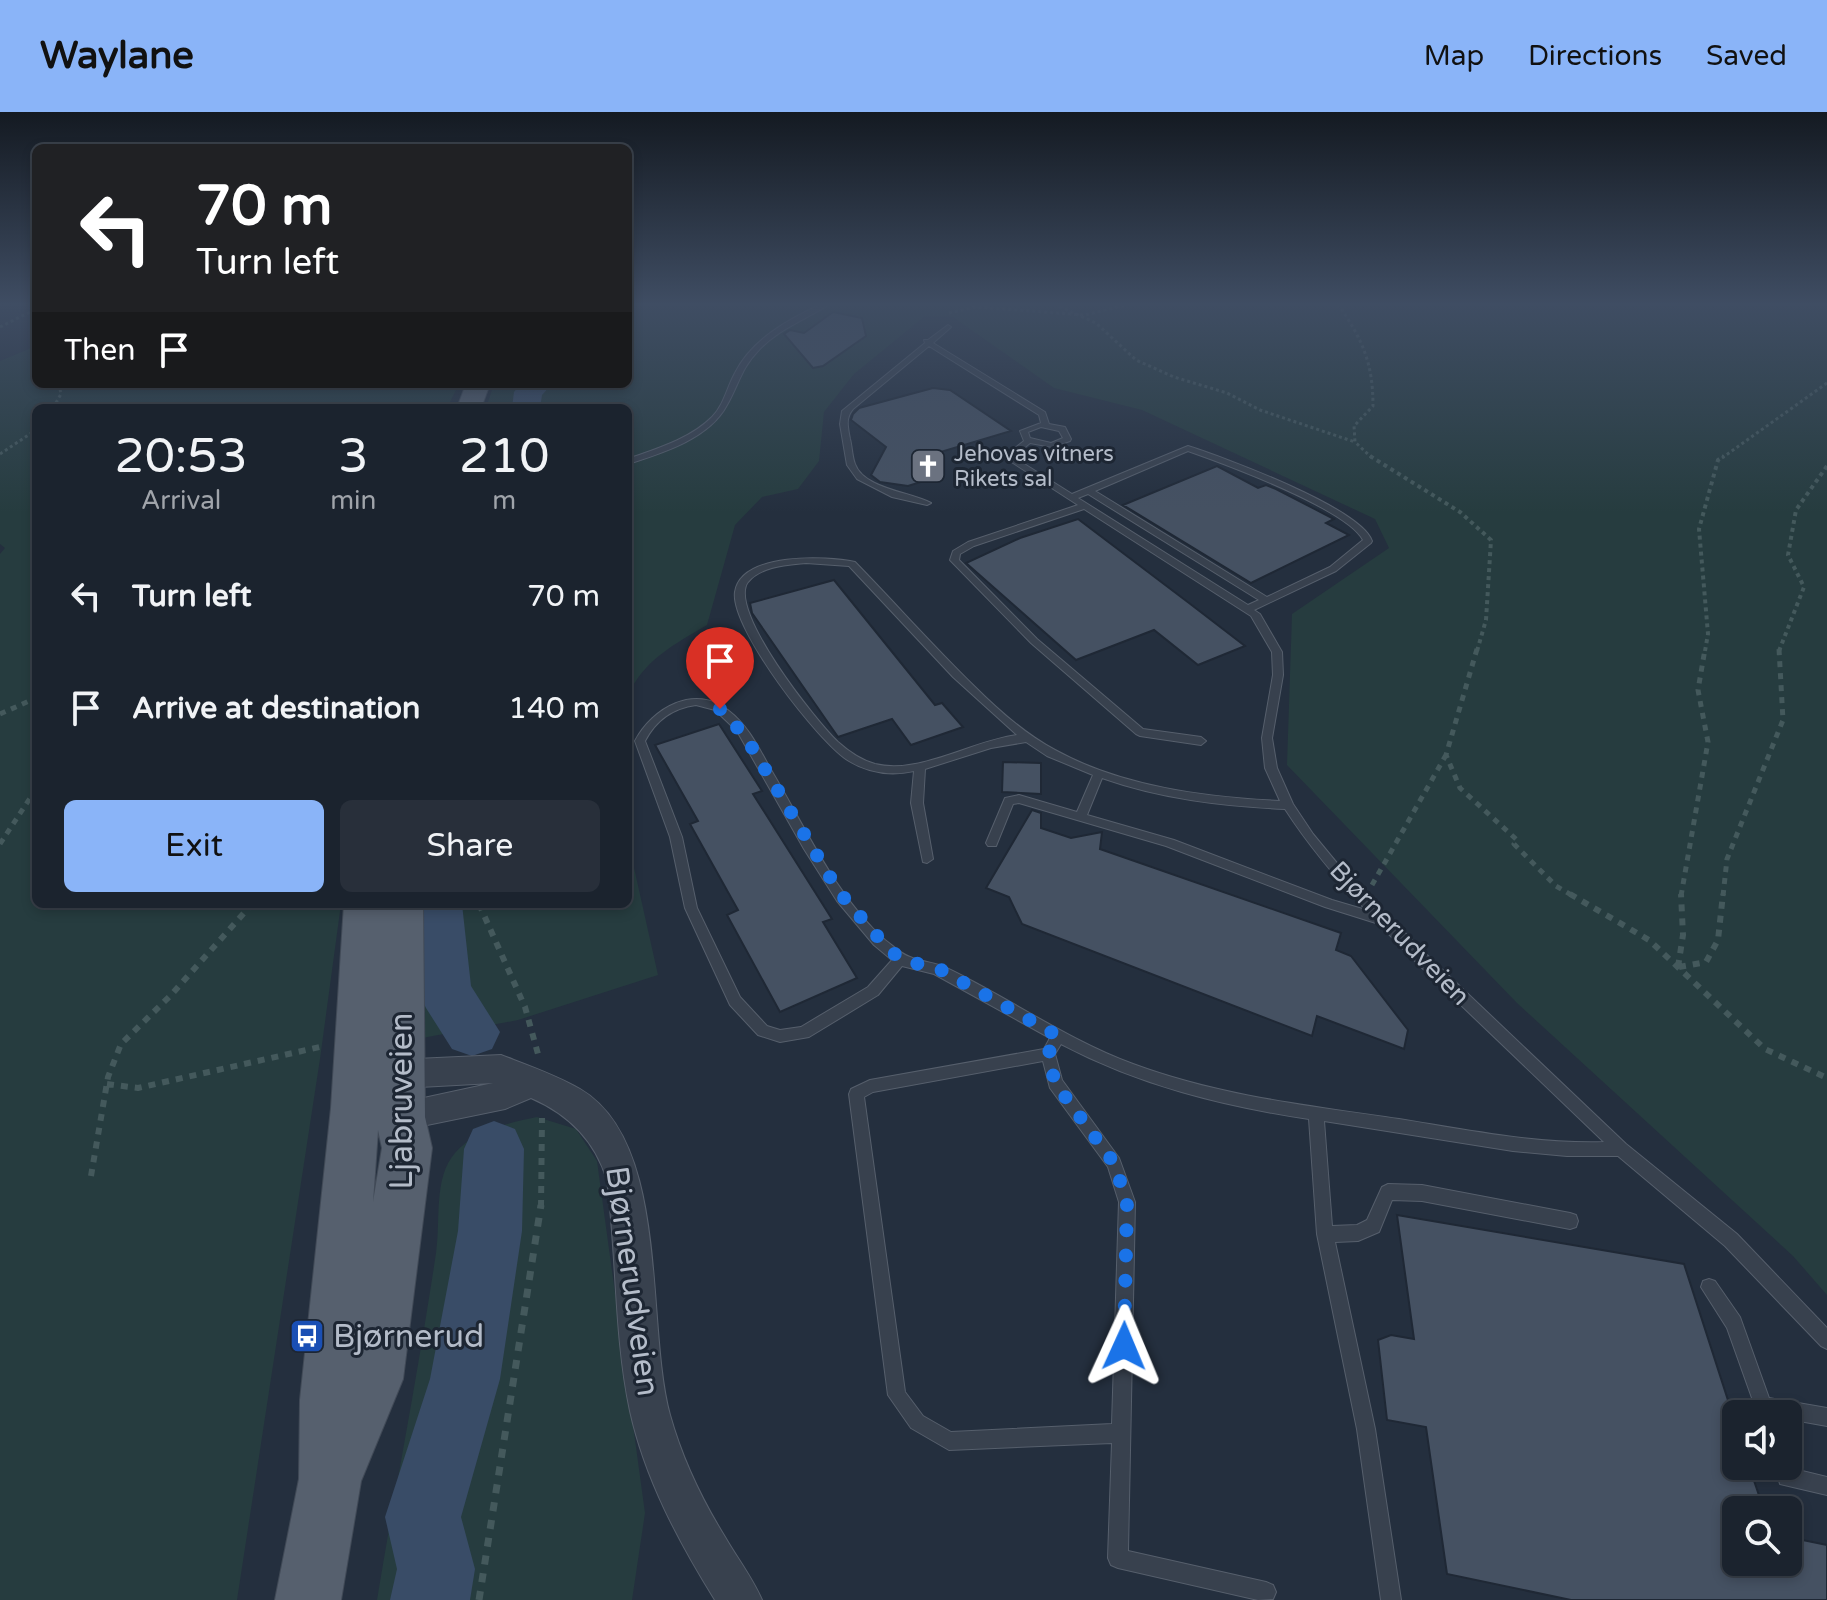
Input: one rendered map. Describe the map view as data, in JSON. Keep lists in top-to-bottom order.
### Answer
{
  "streets": {
    "main road": ["Ljabruveien"],
    "street": ["Bjørnerudveien"]
  },
  "places": {
    "church": ["Jehovas vitners Rikets sal"],
    "bus stop": ["Bjørnerud"]
  },
  "page": {
    "header": "Waylane",
    "nav": ["Map", "Directions", "Saved"],
    "turn": ["70 m", "Turn left"],
    "then": "Then",
    "eta": [
      "20:53",
      "Arrival",
      "3",
      "min",
      "210",
      "m"
    ],
    "list": [
      {
        "name": "Turn left",
        "value": "70 m"
      },
      {
        "name": "Arrive at destination",
        "value": "140 m"
      }
    ],
    "buttons": ["Exit", "Share"]
  }
}
